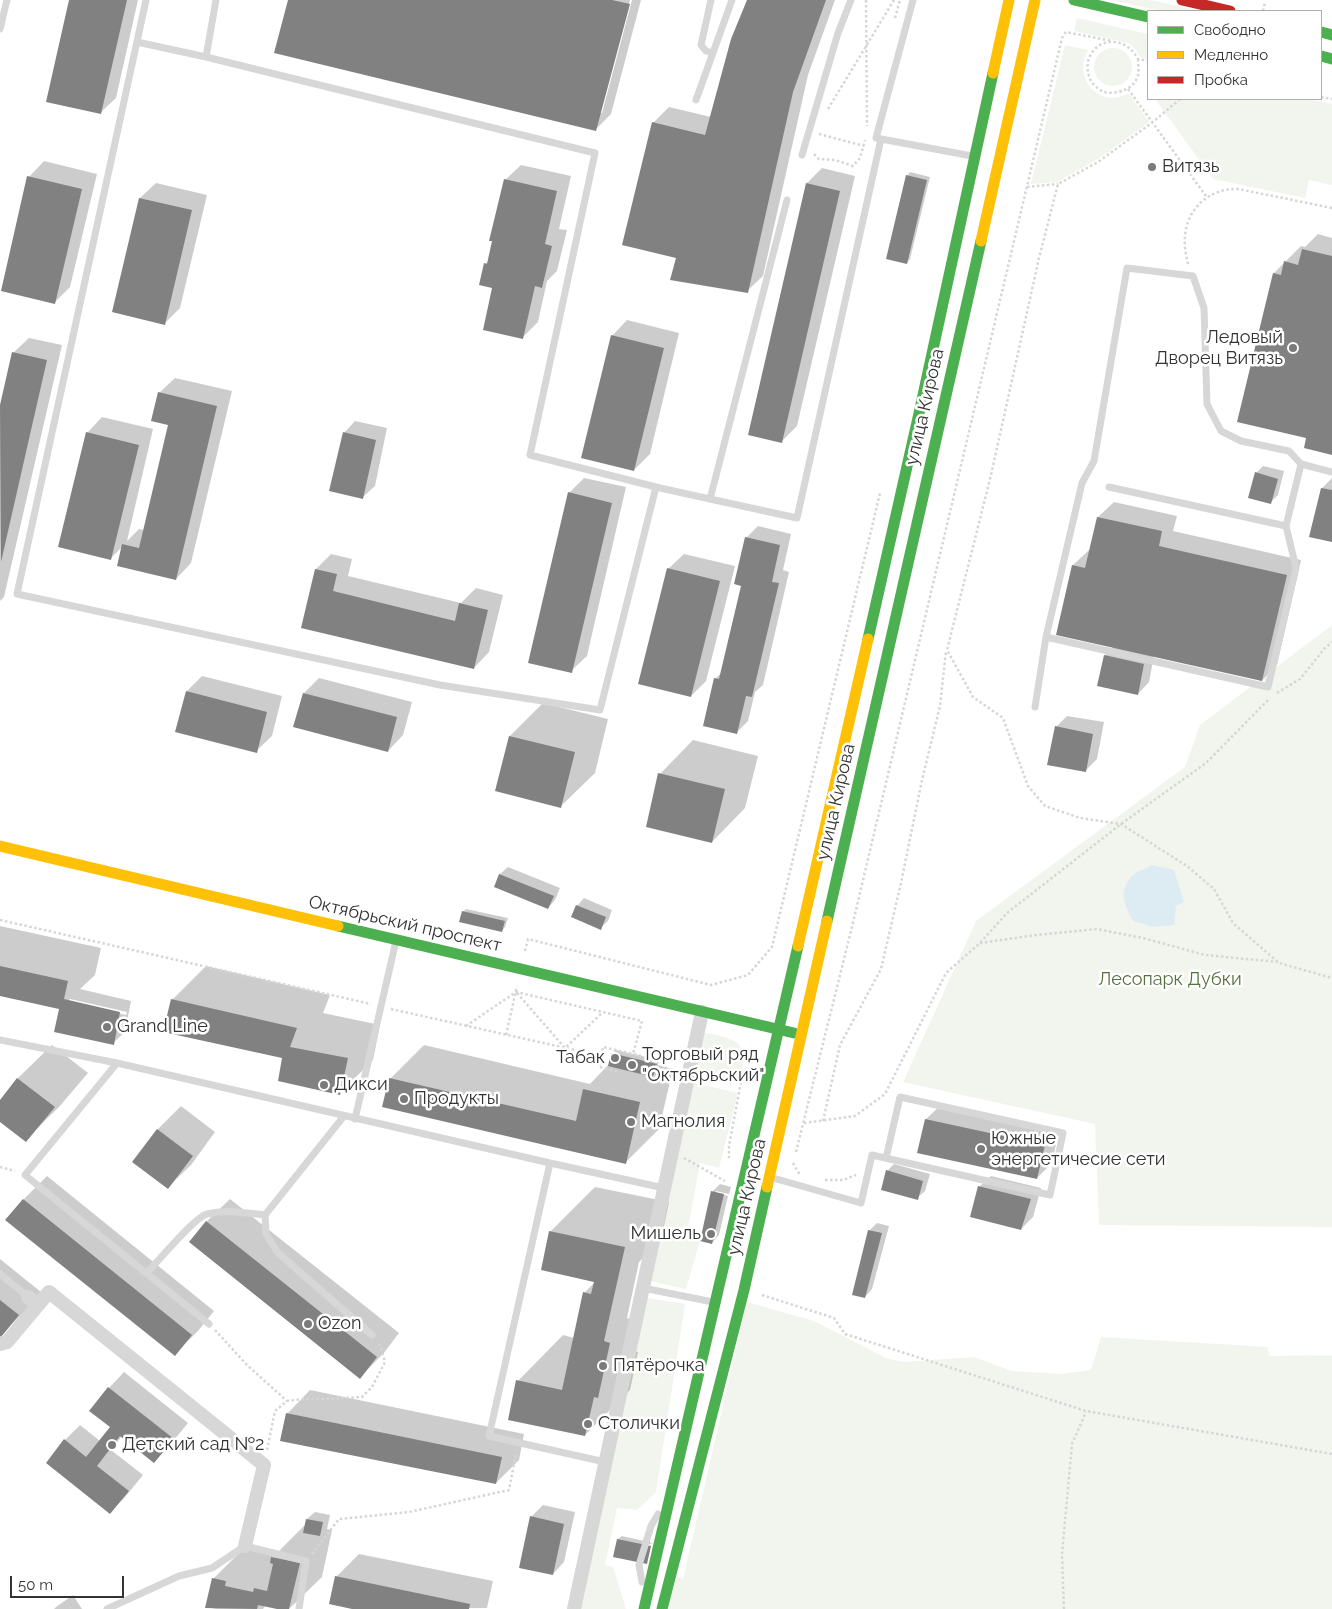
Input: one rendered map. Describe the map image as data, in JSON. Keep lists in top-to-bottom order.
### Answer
{
  "streets": {
    "main road": ["улица Кирова", "Октябрьский проспект"]
  },
  "crossings": [
    ["улица Кирова", "Октябрьский проспект"]
  ],
  "parks": ["Лесопарк Дубки"],
  "places": [
    "Витязь",
    "Ледовый Дворец Витязь",
    "Grand Line",
    "Табак",
    "Торговый ряд \"Октябрьский\"",
    "Дикси",
    "Продукты",
    "Магнолия",
    "Южные энергетичесие сети",
    "Мишель",
    "Ozon",
    "Пятёрочка",
    "Столички",
    "Детский сад №2"
  ],
  "legend": ["Свободно", "Медленно", "Пробка"],
  "scale_bar": "50 m"
}
